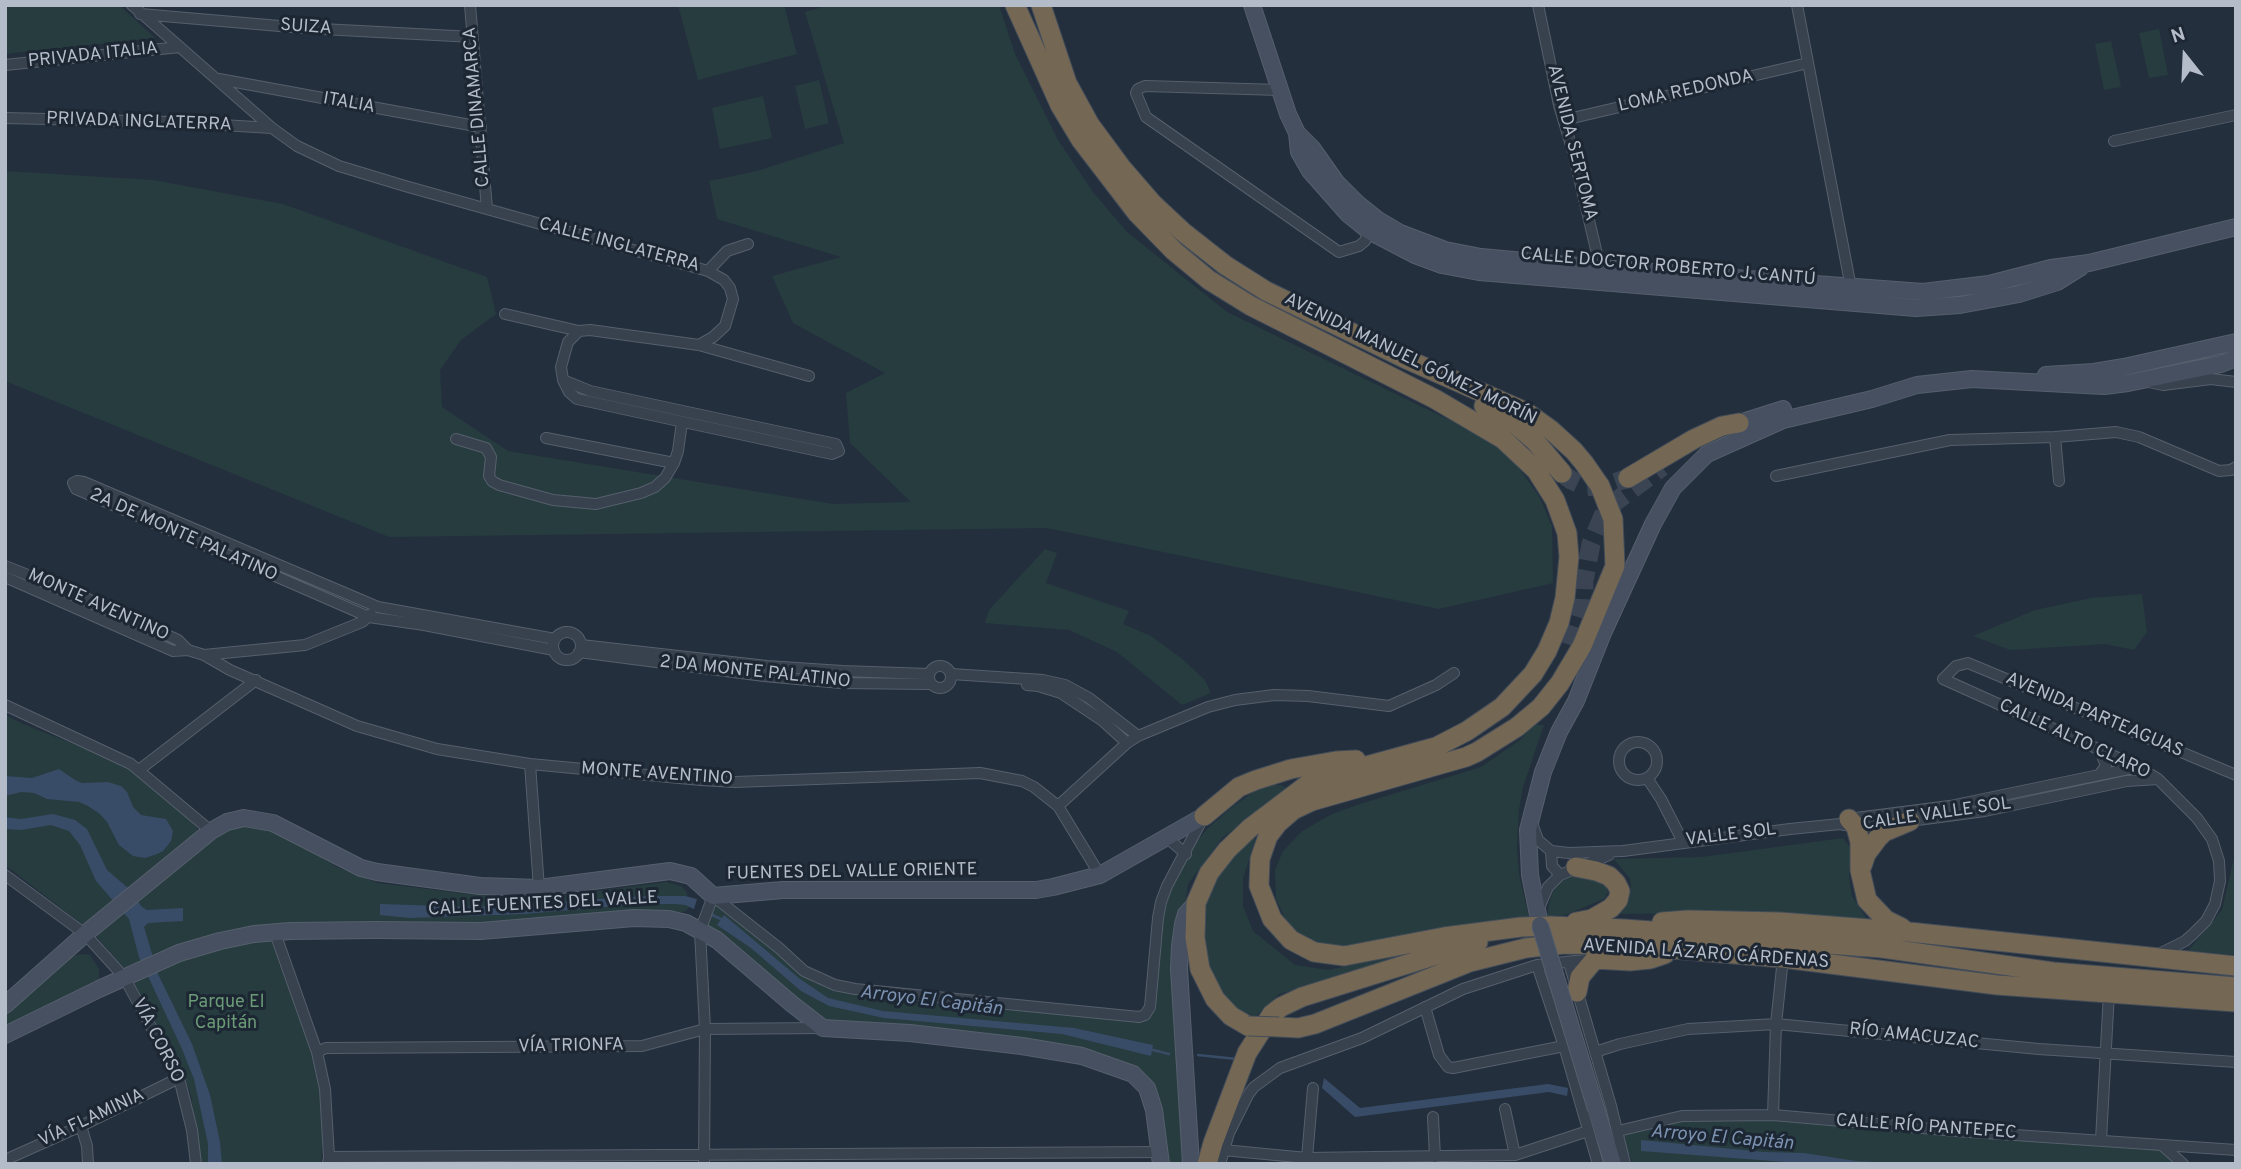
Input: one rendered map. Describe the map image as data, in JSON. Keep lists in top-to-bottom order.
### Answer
{
  "streets": {
    "highway": ["AVENIDA MANUEL GÓMEZ MORÍN", "AVENIDA LÁZARO CÁRDENAS"],
    "street": [
      "SUIZA",
      "PRIVADA ITALIA",
      "LOMA REDONDA",
      "ITALIA",
      "CALLE DINAMARCA",
      "PRIVADA INGLATERRA",
      "AVENIDA SERTOMA",
      "CALLE INGLATERRA",
      "CALLE DOCTOR ROBERTO J. CANTÚ",
      "2A DE MONTE PALATINO",
      "MONTE AVENTINO",
      "2 DA MONTE PALATINO",
      "AVENIDA PARTEAGUAS",
      "CALLE ALTO CLARO",
      "CALLE VALLE SOL",
      "VALLE SOL",
      "FUENTES DEL VALLE ORIENTE",
      "CALLE FUENTES DEL VALLE",
      "RÍO AMACUZAC",
      "VÍA CORSO",
      "VÍA TRIONFA",
      "VÍA FLAMINIA",
      "CALLE RÍO PANTEPEC"
    ]
  },
  "crossings": [
    ["SUIZA", "CALLE DINAMARCA"],
    ["SUIZA", "CALLE INGLATERRA"],
    ["PRIVADA ITALIA", "CALLE INGLATERRA"],
    ["LOMA REDONDA", "AVENIDA SERTOMA"],
    ["ITALIA", "CALLE DINAMARCA"],
    ["ITALIA", "CALLE INGLATERRA"],
    ["CALLE DINAMARCA", "CALLE INGLATERRA"],
    ["PRIVADA INGLATERRA", "CALLE INGLATERRA"],
    ["AVENIDA SERTOMA", "CALLE DOCTOR ROBERTO J. CANTÚ"],
    ["AVENIDA MANUEL GÓMEZ MORÍN", "AVENIDA LÁZARO CÁRDENAS"],
    ["MONTE AVENTINO", "FUENTES DEL VALLE ORIENTE"],
    ["AVENIDA PARTEAGUAS", "CALLE ALTO CLARO"],
    ["CALLE ALTO CLARO", "CALLE VALLE SOL"],
    ["CALLE VALLE SOL", "VALLE SOL"],
    ["FUENTES DEL VALLE ORIENTE", "VÍA CORSO"],
    ["CALLE FUENTES DEL VALLE", "VÍA CORSO"],
    ["CALLE FUENTES DEL VALLE", "VÍA TRIONFA"],
    ["VÍA CORSO", "VÍA FLAMINIA"]
  ],
  "water": ["Arroyo El Capitán"],
  "parks": ["Parque El Capitán"],
  "north": "top"
}
